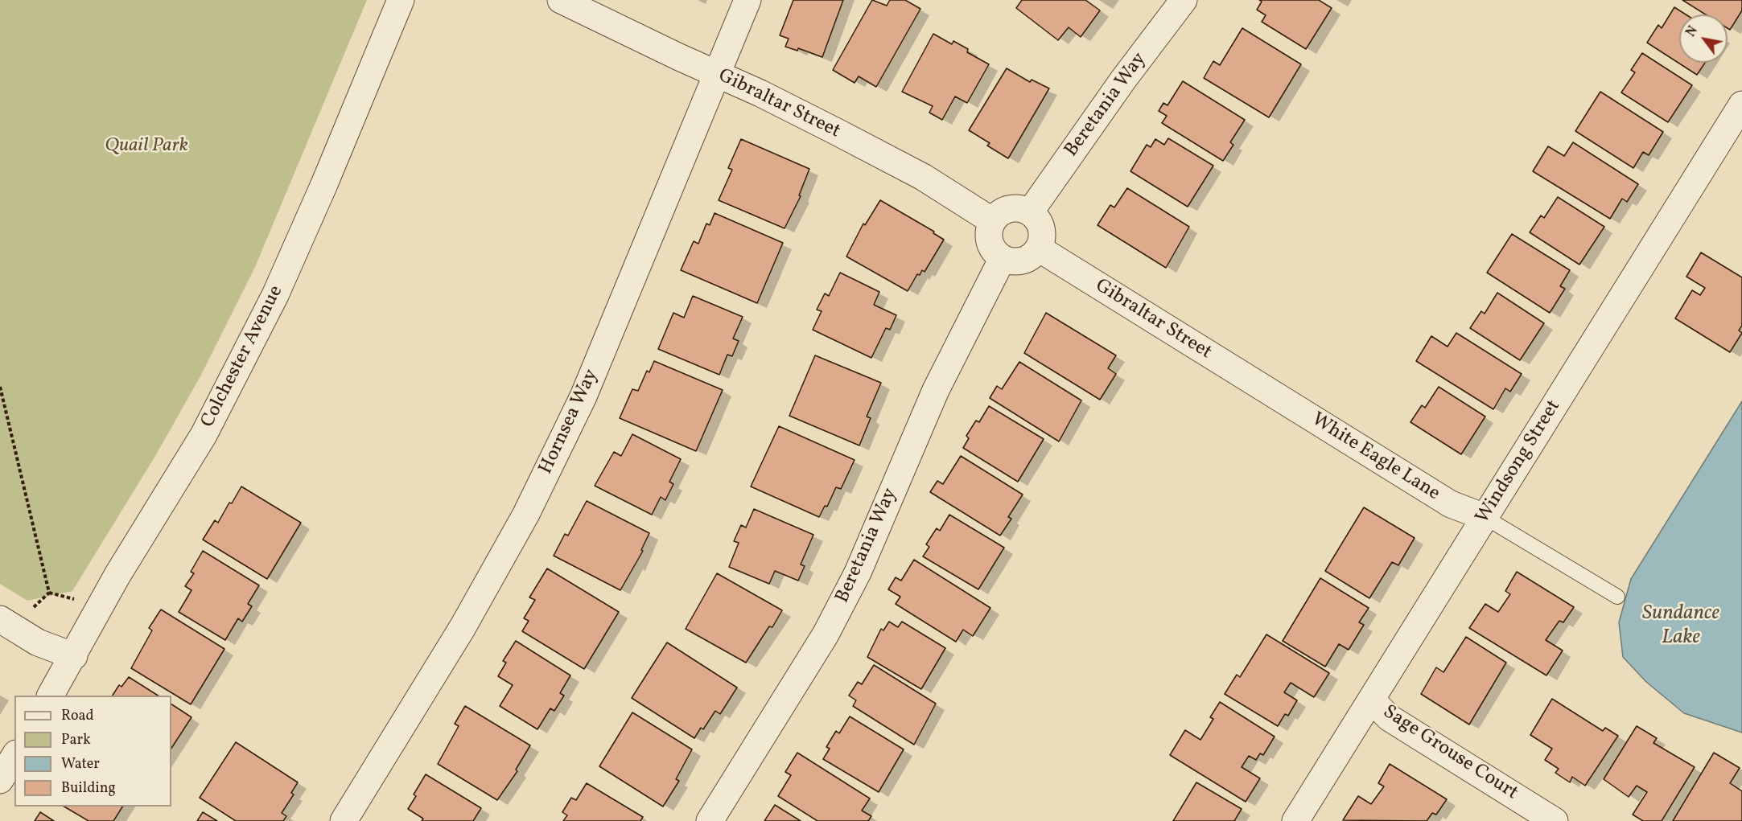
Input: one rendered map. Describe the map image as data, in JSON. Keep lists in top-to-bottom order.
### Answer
{
  "streets": {
    "street": [
      "Gibraltar Street",
      "Beretania Way",
      "Colchester Avenue",
      "Hornsea Way",
      "White Eagle Lane",
      "Windsong Street",
      "Sage Grouse Court"
    ]
  },
  "crossings": [
    ["Gibraltar Street", "Beretania Way"],
    ["Gibraltar Street", "Hornsea Way"],
    ["Gibraltar Street", "White Eagle Lane"],
    ["White Eagle Lane", "Windsong Street"],
    ["Windsong Street", "Sage Grouse Court"]
  ],
  "water": ["Sundance Lake"],
  "parks": ["Quail Park"],
  "legend": [
    "Road",
    "Park",
    "Water",
    "Building"
  ],
  "north": "top left"
}
